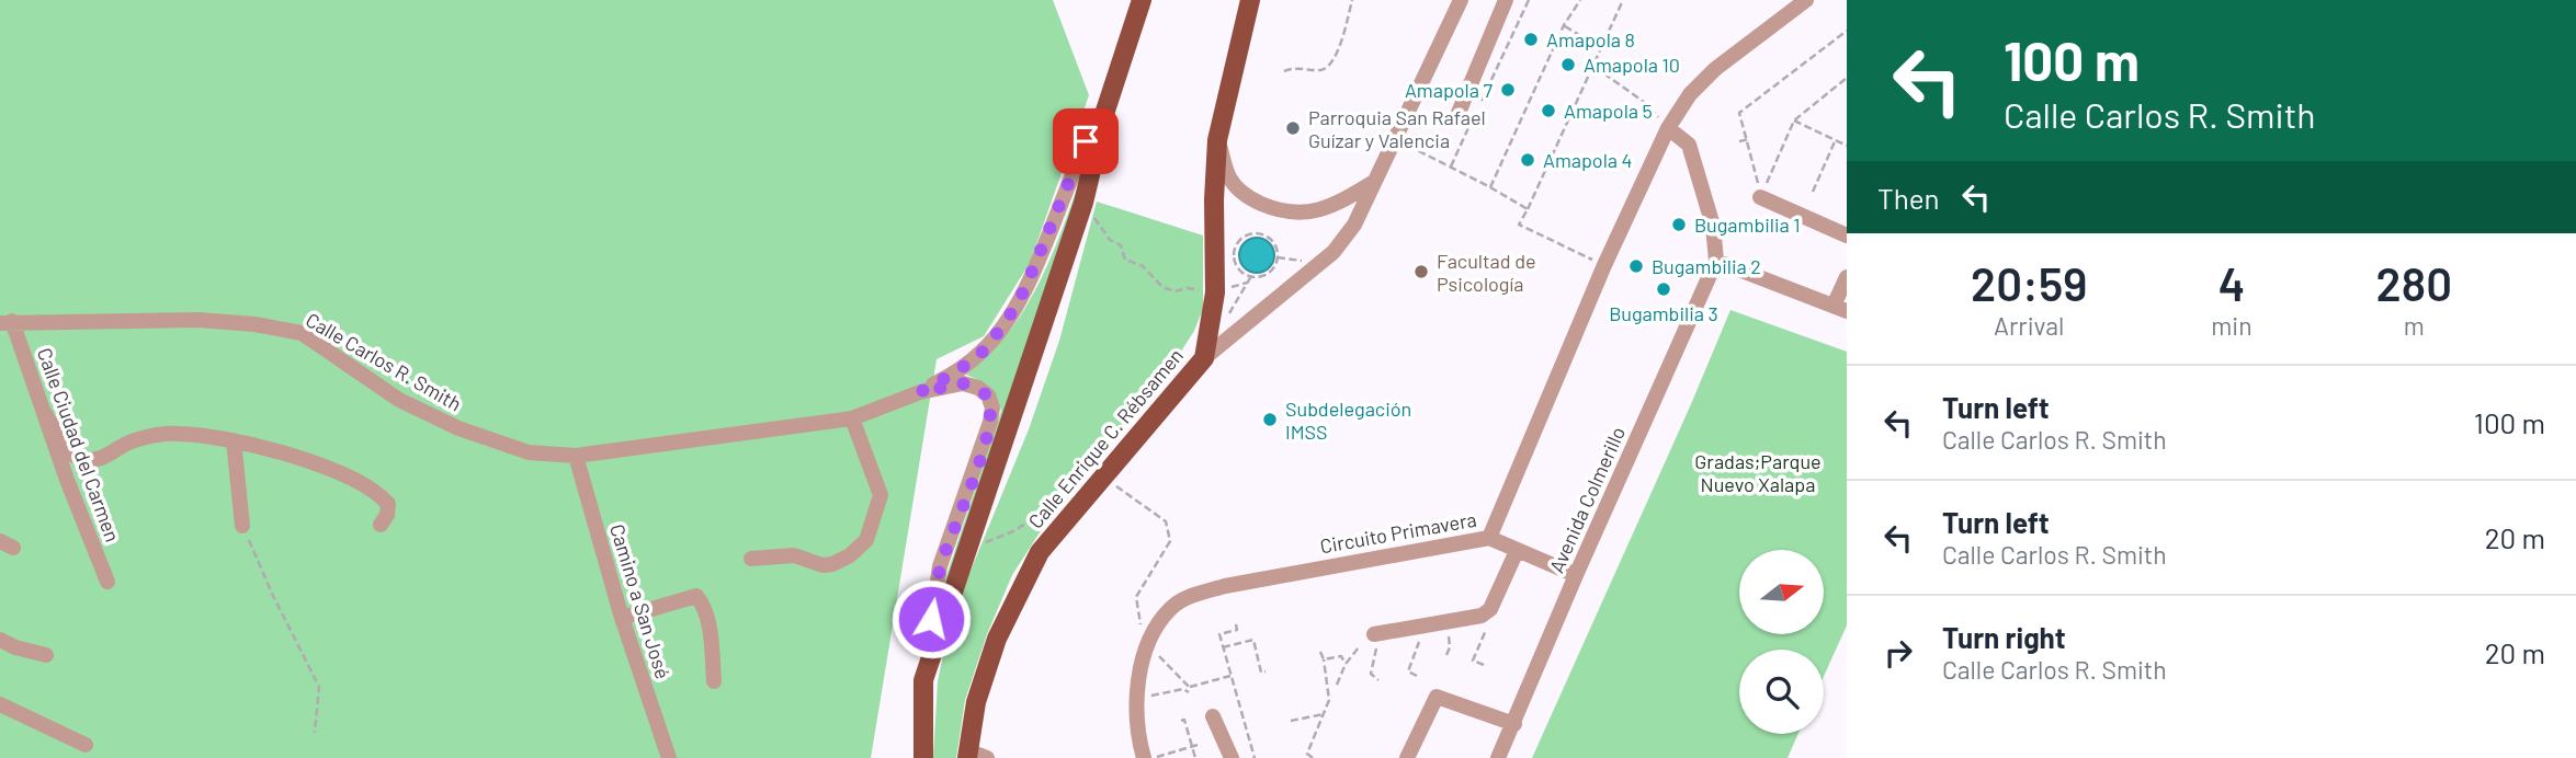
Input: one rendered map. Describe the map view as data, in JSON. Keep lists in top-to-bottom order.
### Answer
{
  "streets": {
    "main road": ["Calle Enrique C. Rébsamen"],
    "street": [
      "Calle Carlos R. Smith",
      "Calle Ciudad del Carmen",
      "Avenida Colmerillo",
      "Circuito Primavera",
      "Camino a San José"
    ]
  },
  "crossings": [
    ["Calle Carlos R. Smith", "Calle Ciudad del Carmen"],
    ["Calle Carlos R. Smith", "Camino a San José"]
  ],
  "parks": ["Gradas;Parque Nuevo Xalapa"],
  "places": [
    "Amapola 8",
    "Amapola 10",
    "Amapola 7",
    "Amapola 5",
    "Parroquia San Rafael Guízar y Valencia",
    "Amapola 4",
    "Bugambilia 1",
    "Bugambilia 2",
    "Facultad de Psicología",
    "Bugambilia 3",
    "Subdelegación IMSS"
  ],
  "north": "right",
  "page": {
    "turn": ["100 m", "Calle Carlos R. Smith"],
    "then": "Then",
    "eta": [
      "20:59",
      "Arrival",
      "4",
      "min",
      "280",
      "m"
    ],
    "list": [
      {
        "name": "Turn left",
        "note": "Calle Carlos R. Smith",
        "value": "100 m"
      },
      {
        "name": "Turn left",
        "note": "Calle Carlos R. Smith",
        "value": "20 m"
      },
      {
        "name": "Turn right",
        "note": "Calle Carlos R. Smith",
        "value": "20 m"
      }
    ]
  }
}
